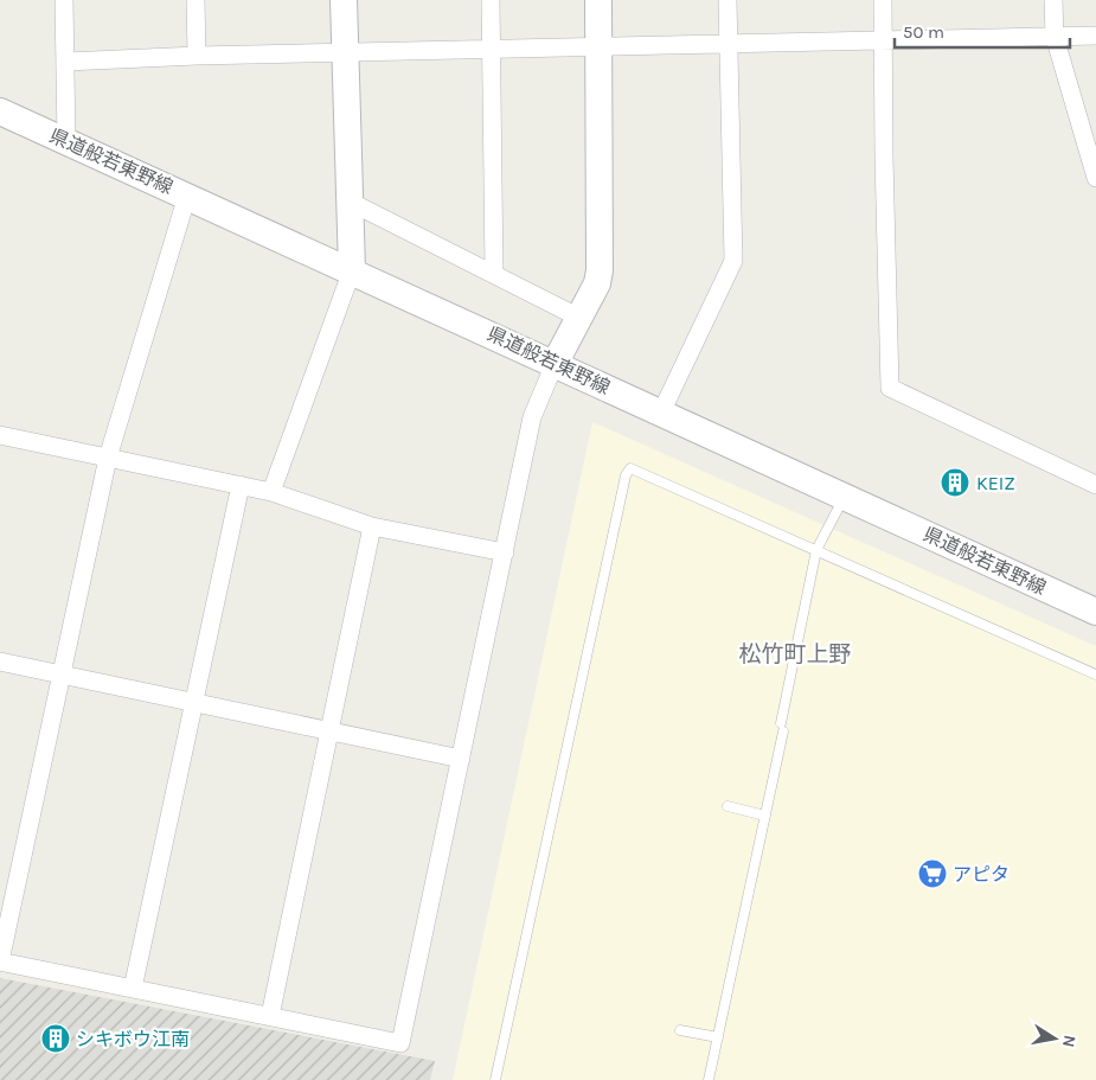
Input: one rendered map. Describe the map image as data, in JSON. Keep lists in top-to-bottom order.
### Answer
{
  "streets": {
    "main road": ["県道般若東野線"]
  },
  "districts": ["松竹町上野"],
  "places": {
    "building": ["KEIZ", "シキボウ江南"],
    "supermarket": ["アピタ"]
  },
  "scale_bar": "50 m",
  "north": "right"
}
